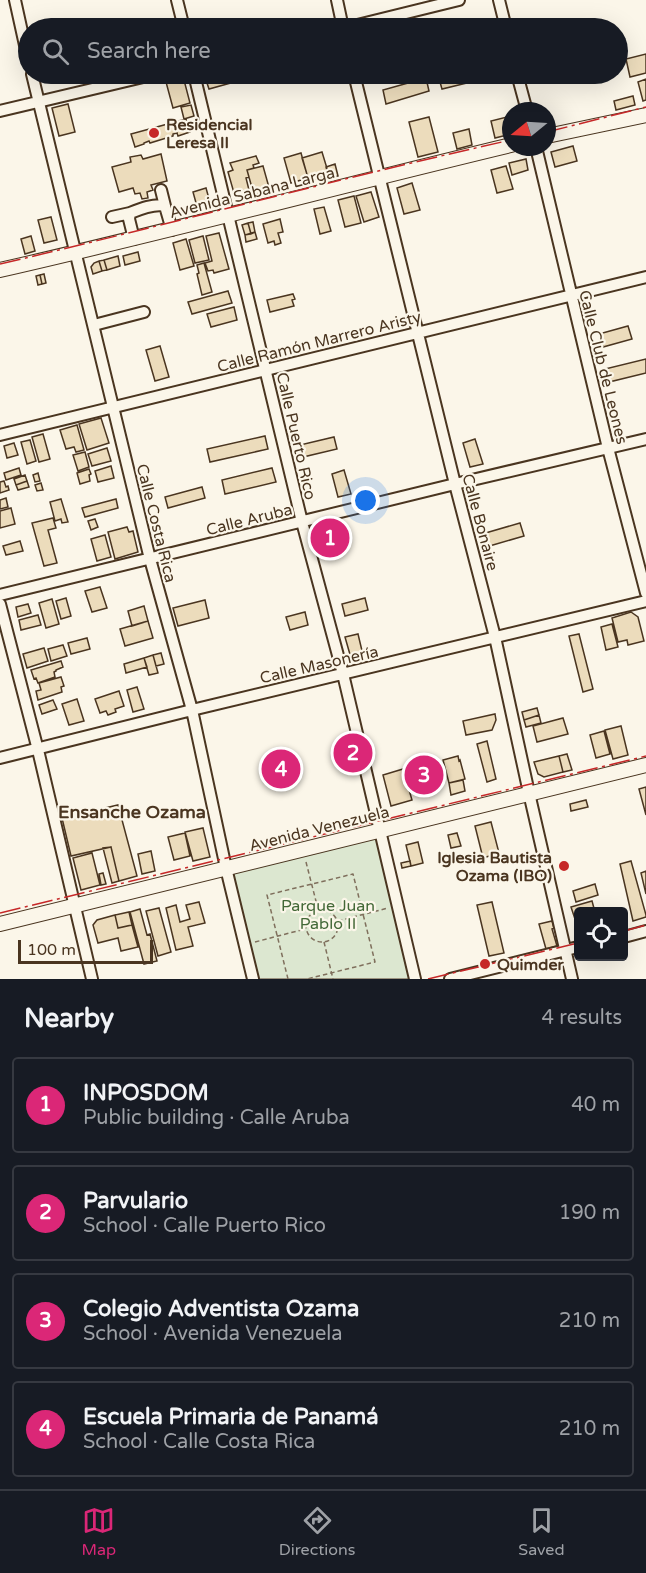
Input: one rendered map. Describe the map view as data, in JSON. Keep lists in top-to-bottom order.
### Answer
{
  "streets": {
    "main road": ["Avenida Sabana Larga", "Avenida Venezuela"],
    "street": [
      "Calle Ramón Marrero Aristy",
      "Calle Club de Leones",
      "Calle Puerto Rico",
      "Calle Aruba",
      "Calle Bonaire",
      "Calle Costa Rica",
      "Calle Masonería"
    ]
  },
  "crossings": [
    ["Avenida Sabana Larga", "Calle Puerto Rico"],
    ["Avenida Sabana Larga", "Calle Bonaire"],
    ["Avenida Sabana Larga", "Calle Costa Rica"],
    ["Calle Ramón Marrero Aristy", "Calle Club de Leones"],
    ["Calle Ramón Marrero Aristy", "Calle Puerto Rico"],
    ["Calle Ramón Marrero Aristy", "Calle Bonaire"],
    ["Calle Ramón Marrero Aristy", "Calle Costa Rica"],
    ["Calle Club de Leones", "Calle Aruba"],
    ["Calle Puerto Rico", "Calle Aruba"],
    ["Calle Puerto Rico", "Calle Masonería"],
    ["Calle Puerto Rico", "Avenida Venezuela"],
    ["Calle Aruba", "Calle Bonaire"],
    ["Calle Aruba", "Calle Costa Rica"],
    ["Calle Bonaire", "Calle Masonería"],
    ["Calle Bonaire", "Avenida Venezuela"],
    ["Calle Costa Rica", "Calle Masonería"],
    ["Calle Costa Rica", "Avenida Venezuela"]
  ],
  "districts": ["Ensanche Ozama"],
  "parks": ["Parque Juan Pablo II"],
  "places": ["Residencial Leresa II", "Iglesia Bautista Ozama (IBO)", "Quimder"],
  "scale_bar": "100 m",
  "north": "left",
  "page": {
    "search": "Search here",
    "pins": [
      "1",
      "2",
      "4",
      "3"
    ],
    "scale": "100 m",
    "heading": ["Nearby", "4 results"],
    "list": [
      {
        "mark": "1",
        "name": "INPOSDOM",
        "note": "Public building · Calle Aruba",
        "value": "40 m"
      },
      {
        "mark": "2",
        "name": "Parvulario",
        "note": "School · Calle Puerto Rico",
        "value": "190 m"
      },
      {
        "mark": "3",
        "name": "Colegio Adventista Ozama",
        "note": "School · Avenida Venezuela",
        "value": "210 m"
      },
      {
        "mark": "4",
        "name": "Escuela Primaria de Panamá",
        "note": "School · Calle Costa Rica",
        "value": "210 m"
      }
    ],
    "nav": ["Map", "Directions", "Saved"]
  }
}
